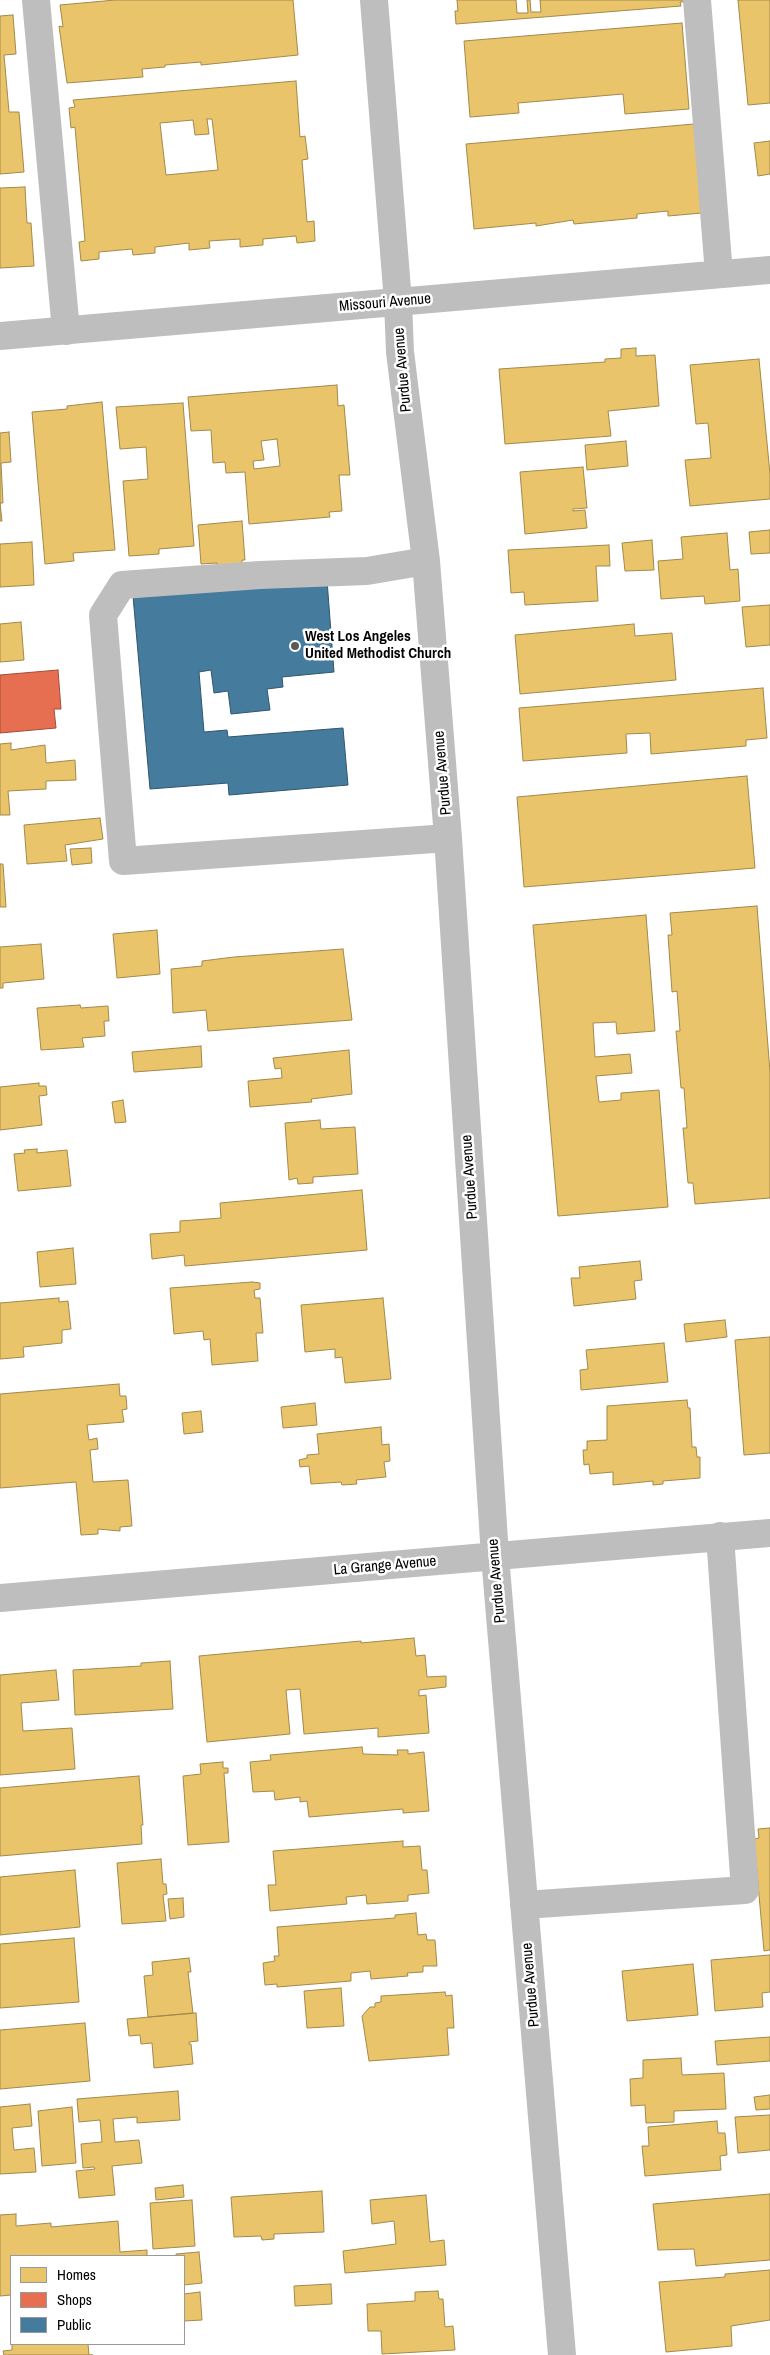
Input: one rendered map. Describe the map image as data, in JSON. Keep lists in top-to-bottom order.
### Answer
{
  "streets": {
    "street": ["Missouri Avenue", "Purdue Avenue", "La Grange Avenue"]
  },
  "crossings": [
    ["Missouri Avenue", "Purdue Avenue"],
    ["Purdue Avenue", "La Grange Avenue"]
  ],
  "places": ["West Los Angeles United Methodist Church"],
  "legend": ["Homes", "Shops", "Public"]
}
